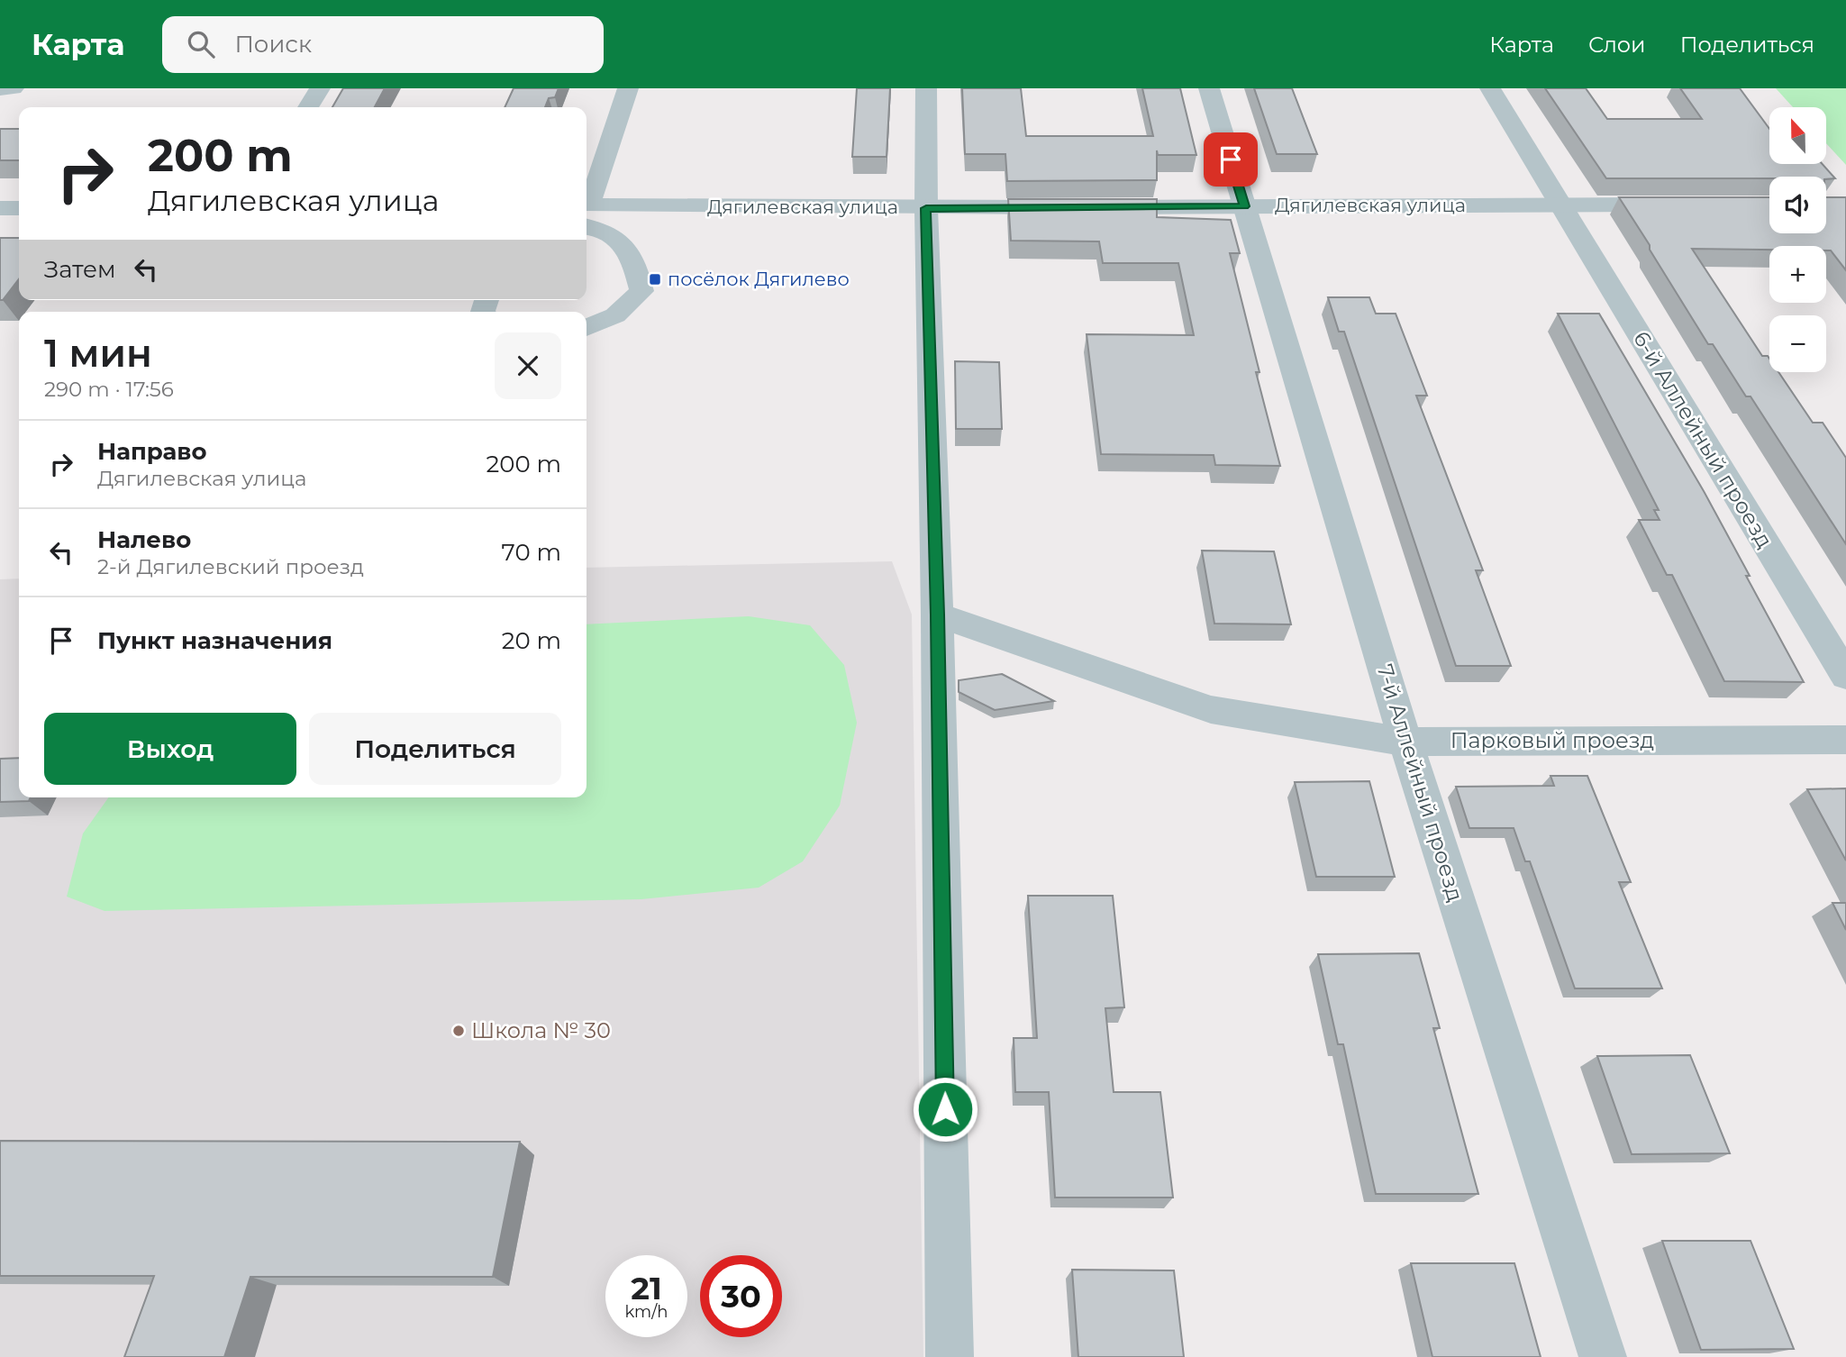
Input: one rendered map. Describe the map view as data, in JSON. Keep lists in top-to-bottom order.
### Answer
{
  "streets": {
    "street": [
      "Дягилевская улица",
      "6-й Аллейный проезд",
      "Парковый проезд",
      "7-й Аллейный проезд"
    ]
  },
  "crossings": [
    ["Дягилевская улица", "6-й Аллейный проезд"],
    ["Дягилевская улица", "7-й Аллейный проезд"],
    ["Парковый проезд", "7-й Аллейный проезд"]
  ],
  "places": {
    "transit": ["посёлок Дягилево"],
    "other": ["Школа № 30"]
  },
  "north": "top",
  "page": {
    "header": "Карта",
    "search": "Поиск",
    "nav": ["Карта", "Слои", "Поделиться"],
    "map_buttons": ["+", "−"],
    "turn": ["200 m", "Дягилевская улица"],
    "then": "Затем",
    "heading": ["1 мин", "290 m · 17:56"],
    "list": [
      {
        "name": "Направо",
        "note": "Дягилевская улица",
        "value": "200 m"
      },
      {
        "name": "Налево",
        "note": "2-й Дягилевский проезд",
        "value": "70 m"
      },
      {
        "name": "Пункт назначения",
        "value": "20 m"
      }
    ],
    "buttons": ["Выход", "Поделиться"],
    "speed": "21 km/h",
    "limit": "30"
  }
}
